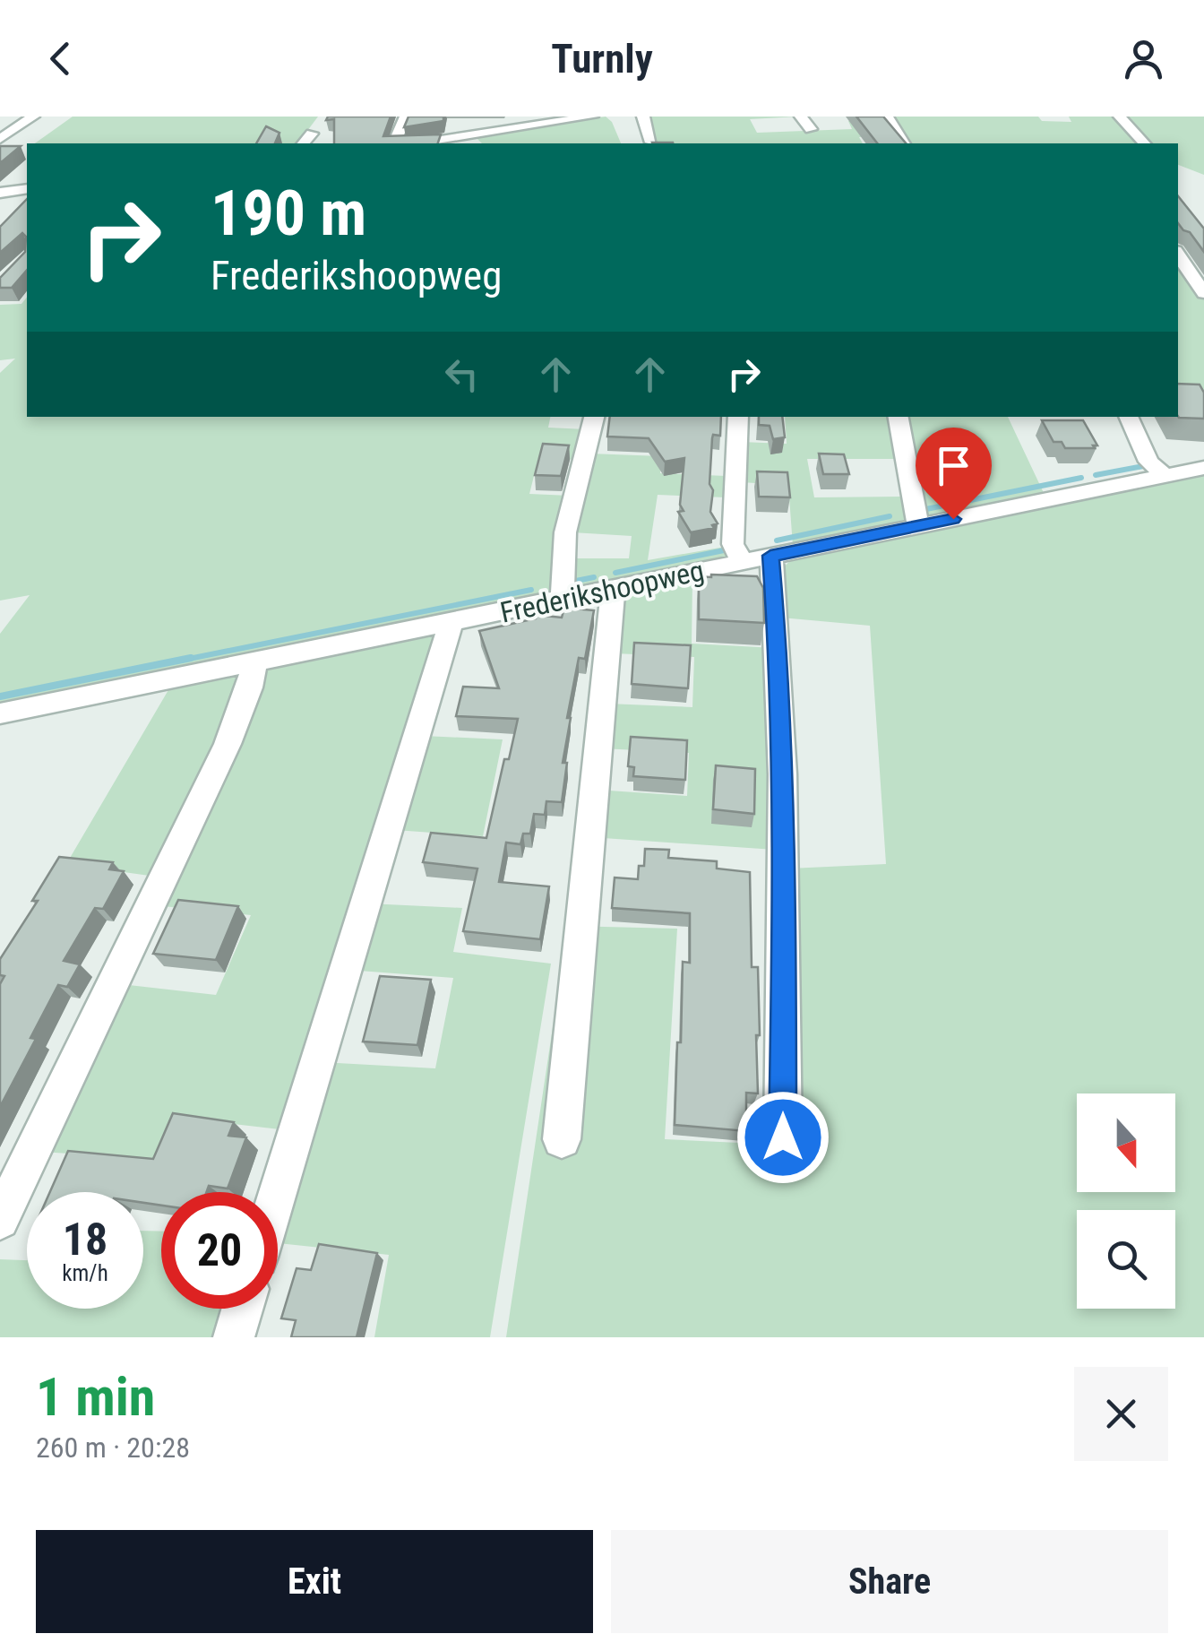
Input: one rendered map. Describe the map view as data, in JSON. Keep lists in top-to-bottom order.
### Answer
{
  "streets": {
    "street": ["Frederikshoopweg"]
  },
  "north": "bottom",
  "page": {
    "header": "Turnly",
    "turn": ["190 m", "Frederikshoopweg"],
    "speed": "18 km/h",
    "limit": "20",
    "heading": ["1 min", "260 m · 20:28"],
    "buttons": ["Exit", "Share"]
  }
}
